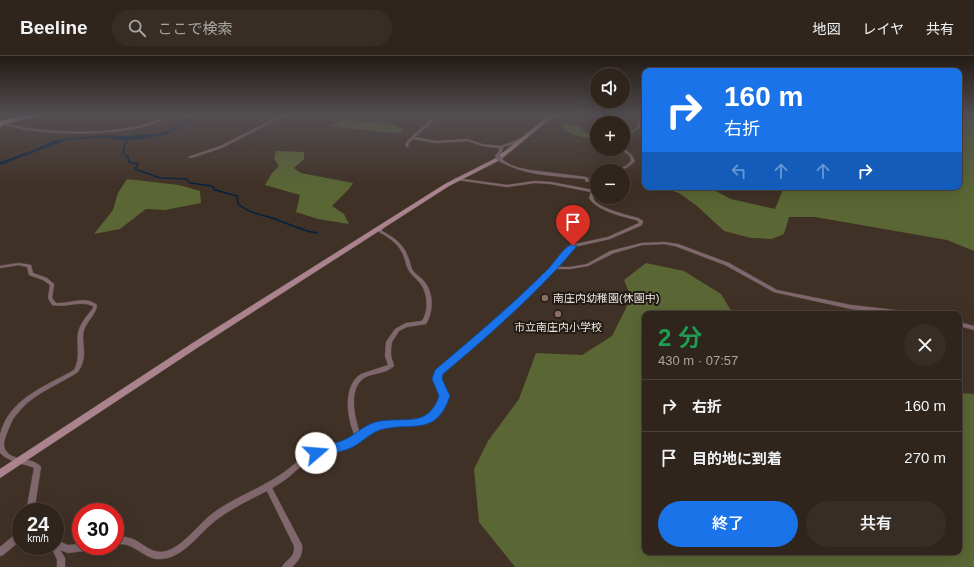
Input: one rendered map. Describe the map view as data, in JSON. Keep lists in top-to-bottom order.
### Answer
{
  "places": ["南庄内幼稚園(休園中)", "市立南庄内小学校"],
  "page": {
    "header": "Beeline",
    "search": "ここで検索",
    "nav": ["地図", "レイヤ", "共有"],
    "map_buttons": ["+", "−"],
    "turn": ["160 m", "右折"],
    "heading": ["2 分", "430 m · 07:57"],
    "list": [
      {
        "name": "右折",
        "value": "160 m"
      },
      {
        "name": "目的地に到着",
        "value": "270 m"
      }
    ],
    "buttons": ["終了", "共有"],
    "speed": "24 km/h",
    "limit": "30"
  }
}
